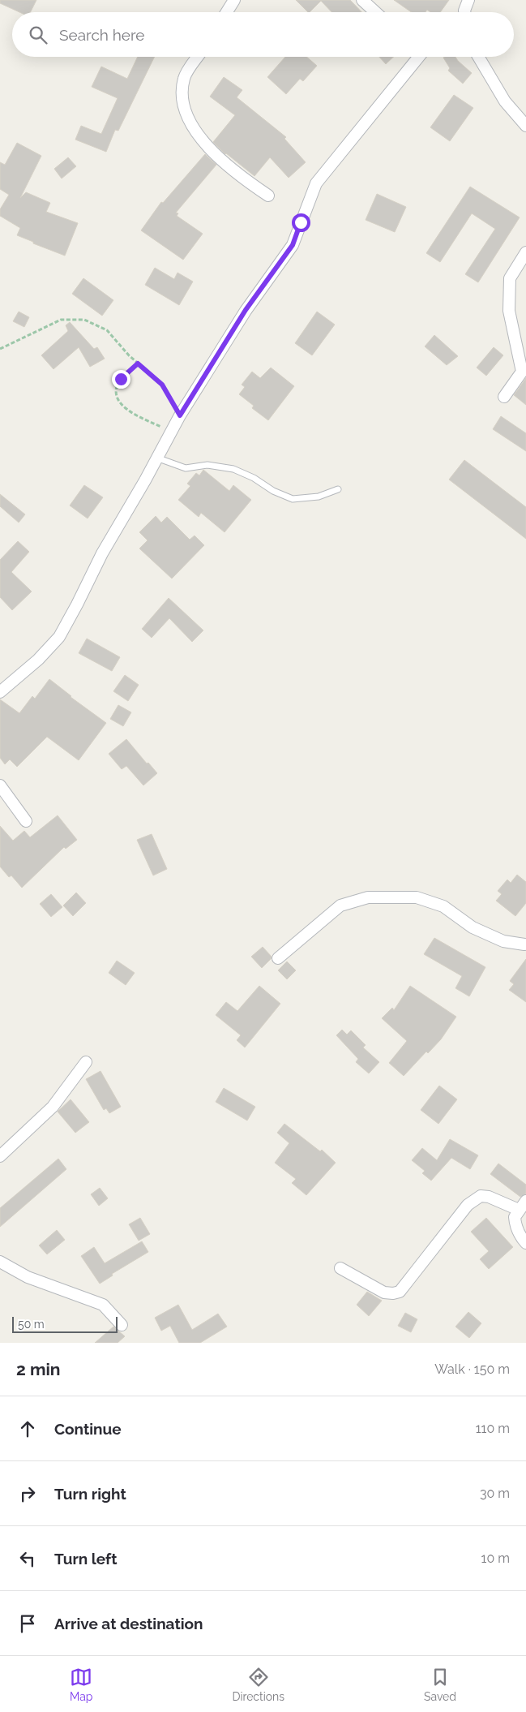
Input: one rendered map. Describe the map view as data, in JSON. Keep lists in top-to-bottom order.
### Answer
{
  "scale_bar": "50 m",
  "page": {
    "search": "Search here",
    "scale": "50 m",
    "heading": ["2 min", "Walk · 150 m"],
    "list": [
      ["Continue", "110 m"],
      ["Turn right", "30 m"],
      ["Turn left", "10 m"],
      "Arrive at destination"
    ],
    "nav": ["Map", "Directions", "Saved"]
  }
}
